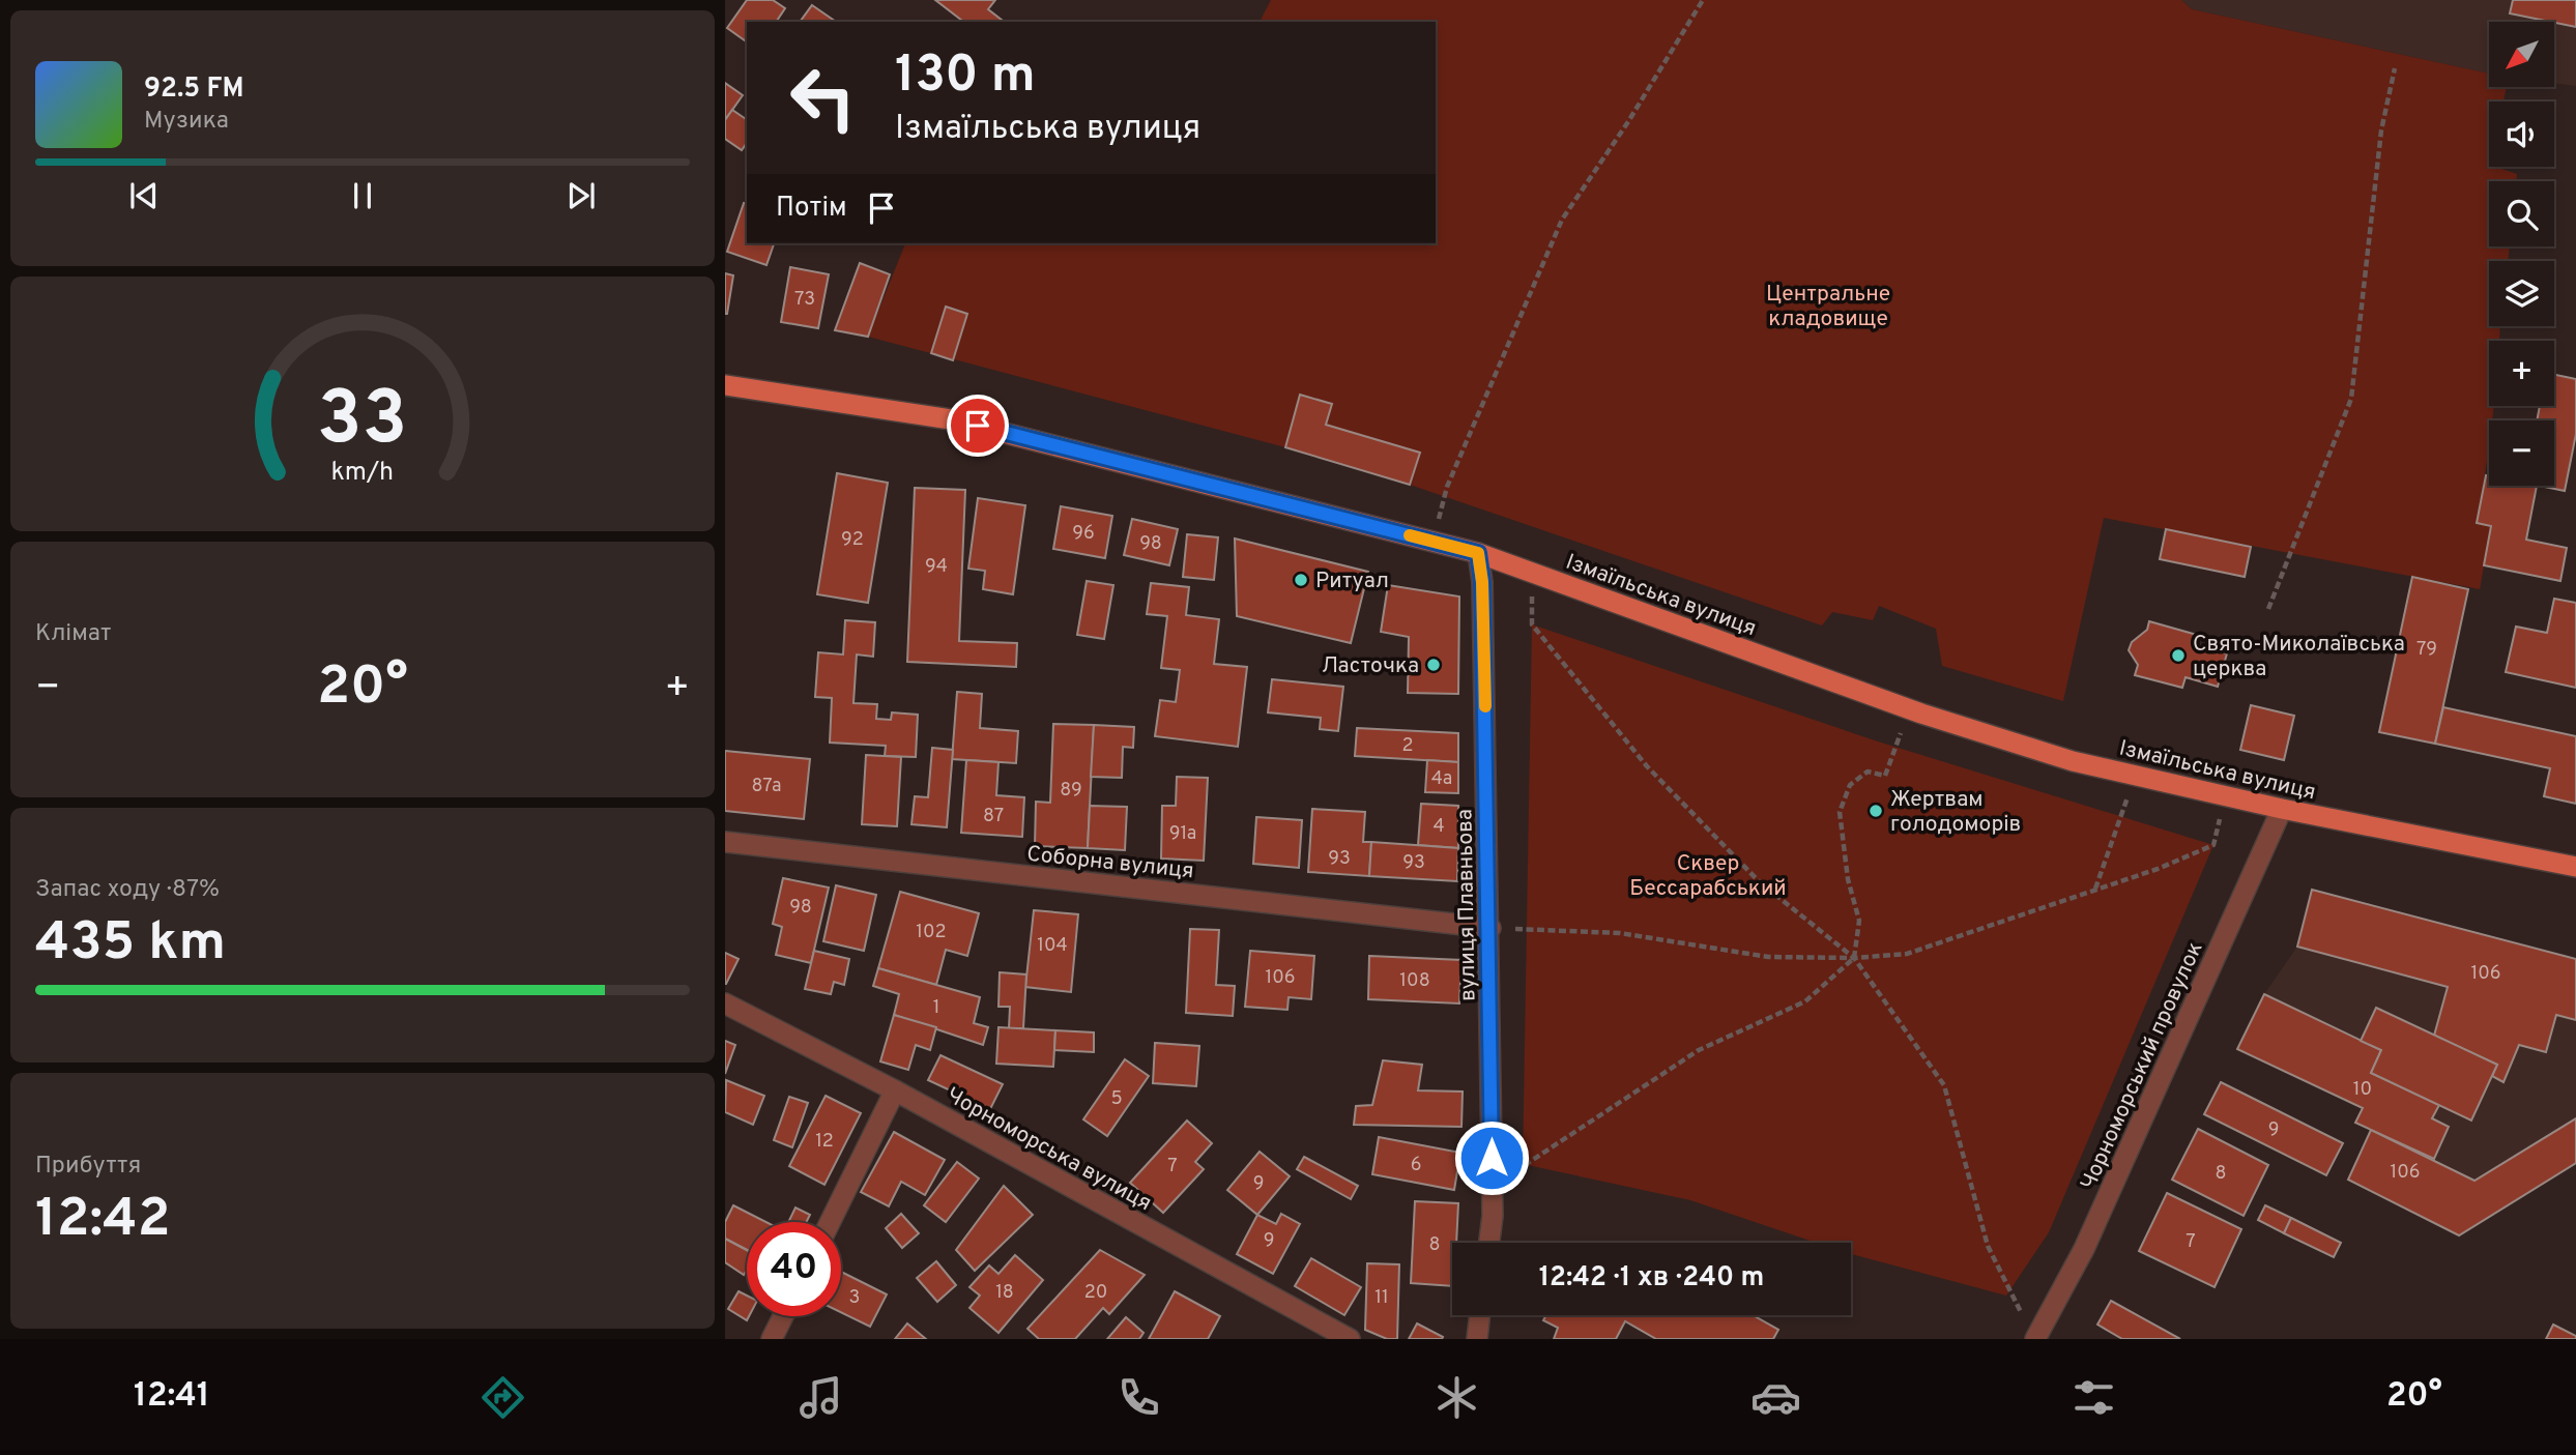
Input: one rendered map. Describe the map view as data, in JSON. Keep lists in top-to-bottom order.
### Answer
{
  "streets": {
    "main road": ["Ізмаїльська вулиця"],
    "street": [
      "Соборна вулиця",
      "вулиця Плавньова",
      "Чорноморський провулок",
      "Чорноморська вулиця"
    ]
  },
  "crossings": [
    ["Ізмаїльська вулиця", "вулиця Плавньова"],
    ["Ізмаїльська вулиця", "Чорноморський провулок"],
    ["Соборна вулиця", "вулиця Плавньова"]
  ],
  "parks": ["Центральне кладовище", "Сквер Бессарабський"],
  "places": [
    "Ритуал",
    "Свято-Миколаївська церква",
    "Ласточка",
    "Жертвам голодоморів"
  ],
  "house_numbers": [
    "73",
    "96",
    "92",
    "98",
    "94",
    "79",
    "2",
    "4а",
    "87а",
    "89",
    "87",
    "4",
    "91а",
    "93",
    "93",
    "98",
    "102",
    "104",
    "106",
    "106",
    "108",
    "1",
    "10",
    "5",
    "9",
    "12",
    "6",
    "7",
    "106",
    "8",
    "9",
    "9",
    "7",
    "8",
    "18",
    "20",
    "3",
    "11"
  ],
  "north": "bottom left",
  "page": {
    "map_buttons": ["+", "−"],
    "turn": ["130 m", "Ізмаїльська вулиця"],
    "song": ["92.5 FM", "Музика"],
    "then": "Потім",
    "tile": [
      "Клімат",
      ["Запас ходу · 87%", "435 km"],
      ["Прибуття", "12:42"]
    ],
    "heat": ["−", "20°", "+"],
    "limit": "40",
    "trip": "12:42 · 1 хв · 240 m",
    "tabs": ["12:41", "20°"],
    "gauge": ["33", "km/h"]
  }
}
